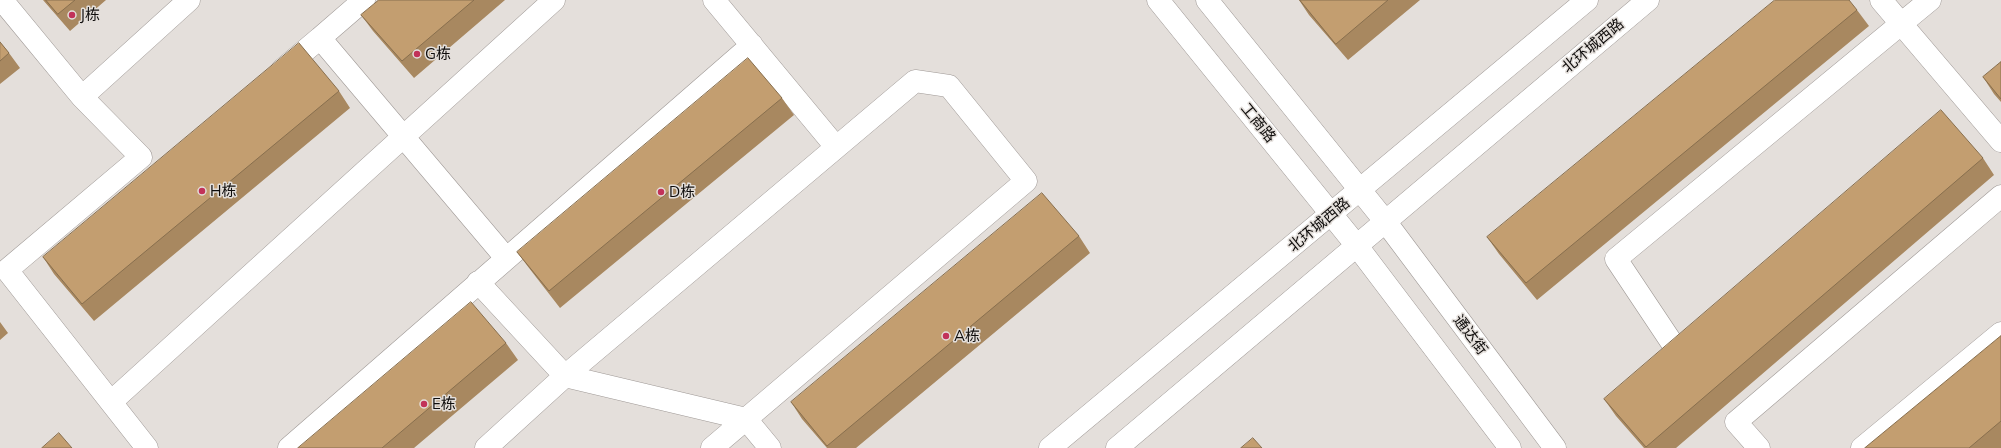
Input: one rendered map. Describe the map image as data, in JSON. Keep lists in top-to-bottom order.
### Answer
{
  "streets": {
    "main road": ["北环城西路", "工商路", "通达街"]
  },
  "crossings": [
    ["北环城西路", "工商路"],
    ["北环城西路", "通达街"]
  ],
  "places": [
    "J栋",
    "G栋",
    "H栋",
    "D栋",
    "A栋",
    "E栋"
  ]
}
